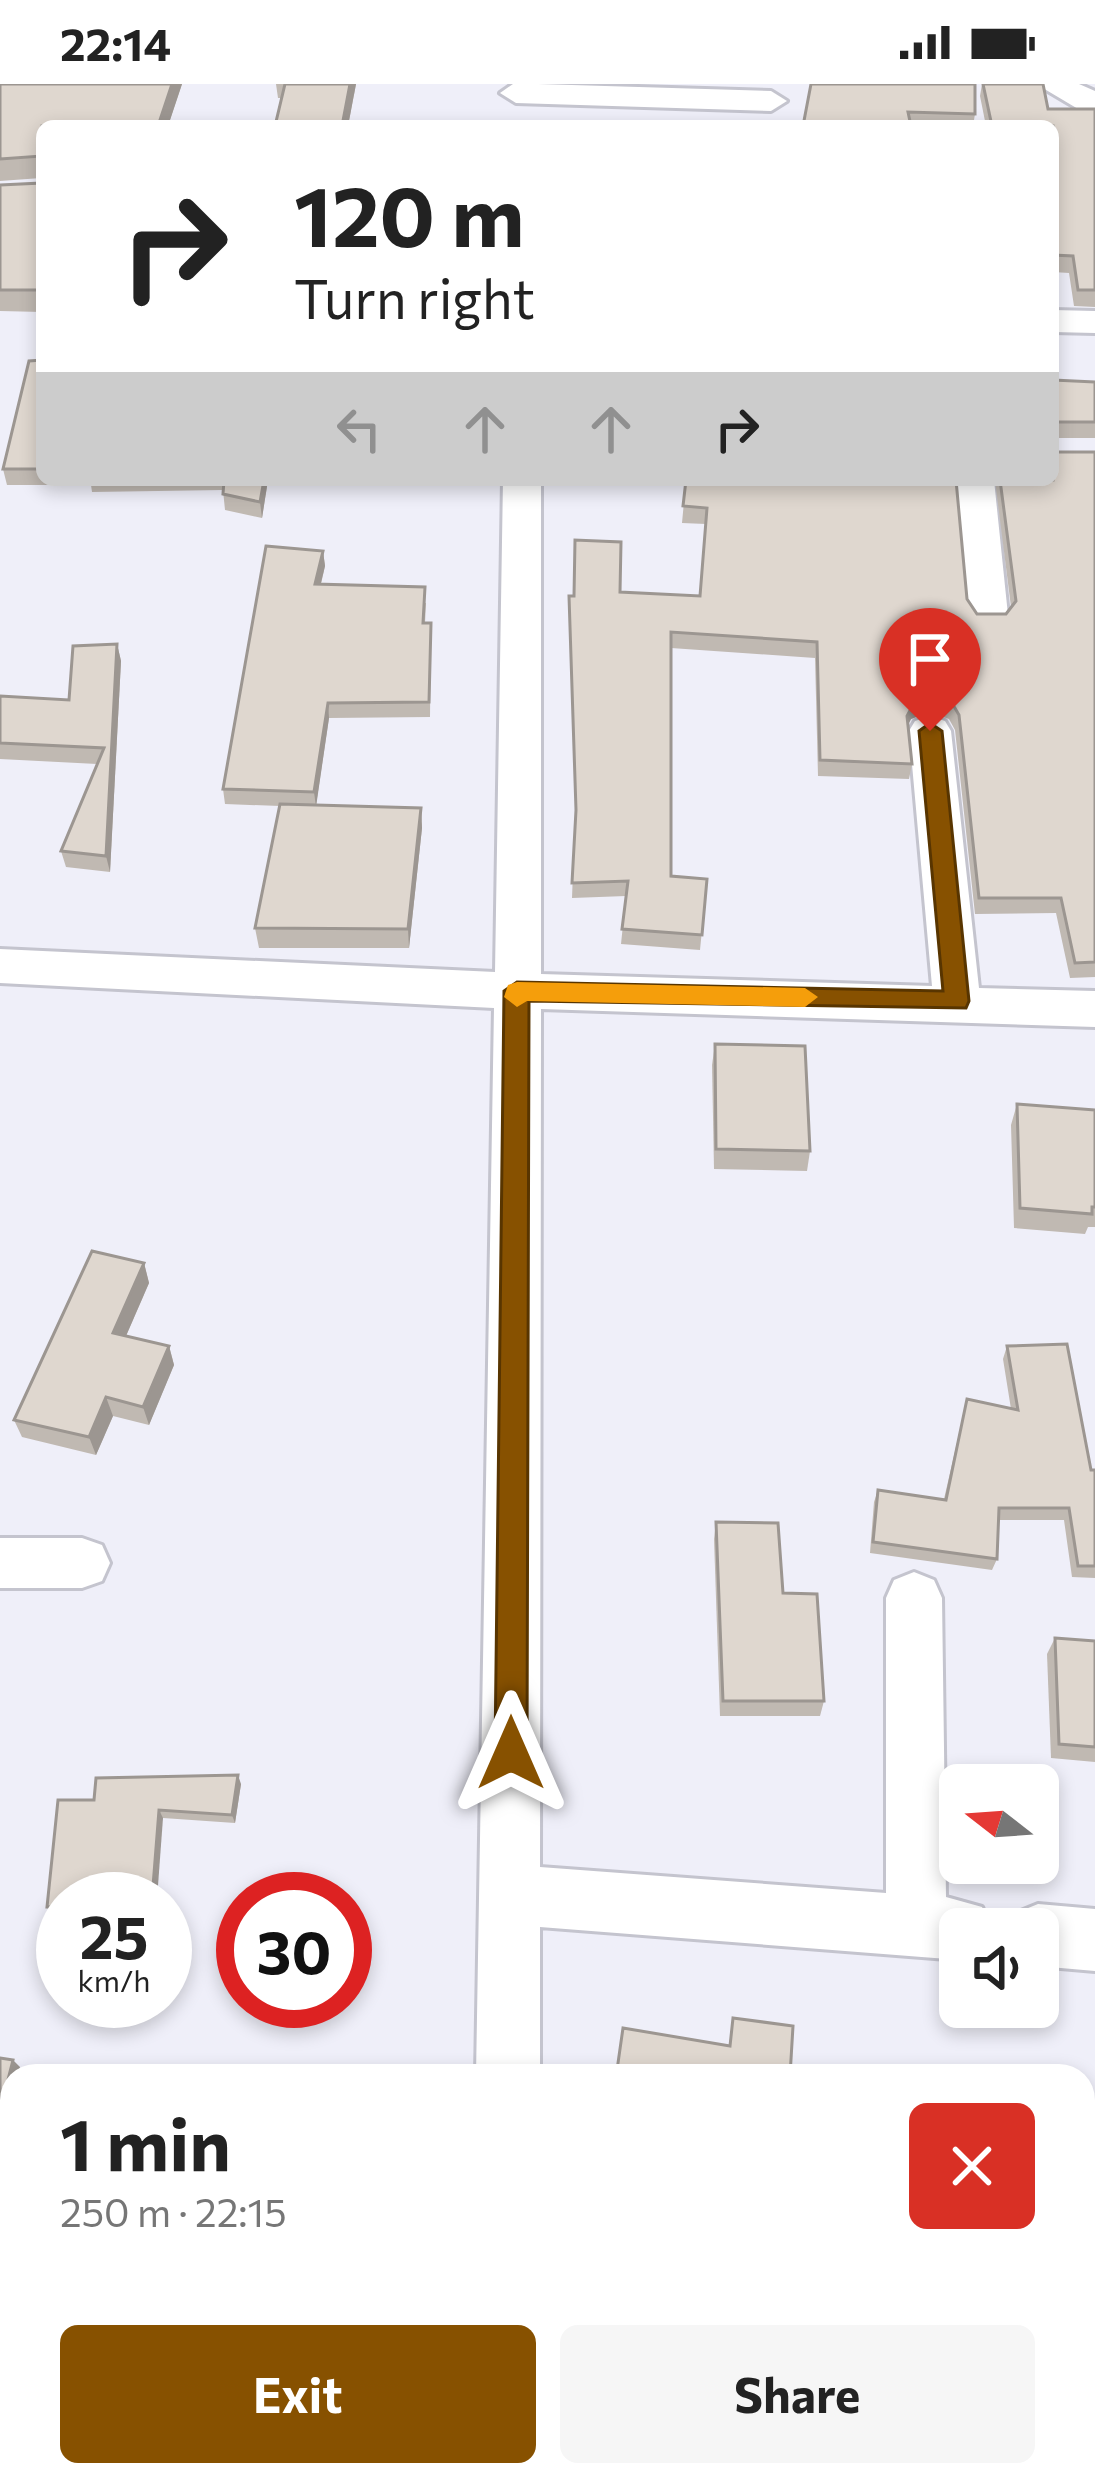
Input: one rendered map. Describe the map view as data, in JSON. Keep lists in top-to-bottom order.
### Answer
{
  "north": "left",
  "page": {
    "status": "22:14",
    "turn": ["120 m", "Turn right"],
    "speed": "25 km/h",
    "limit": "30",
    "heading": ["1 min", "250 m · 22:15"],
    "buttons": ["Exit", "Share"]
  }
}
